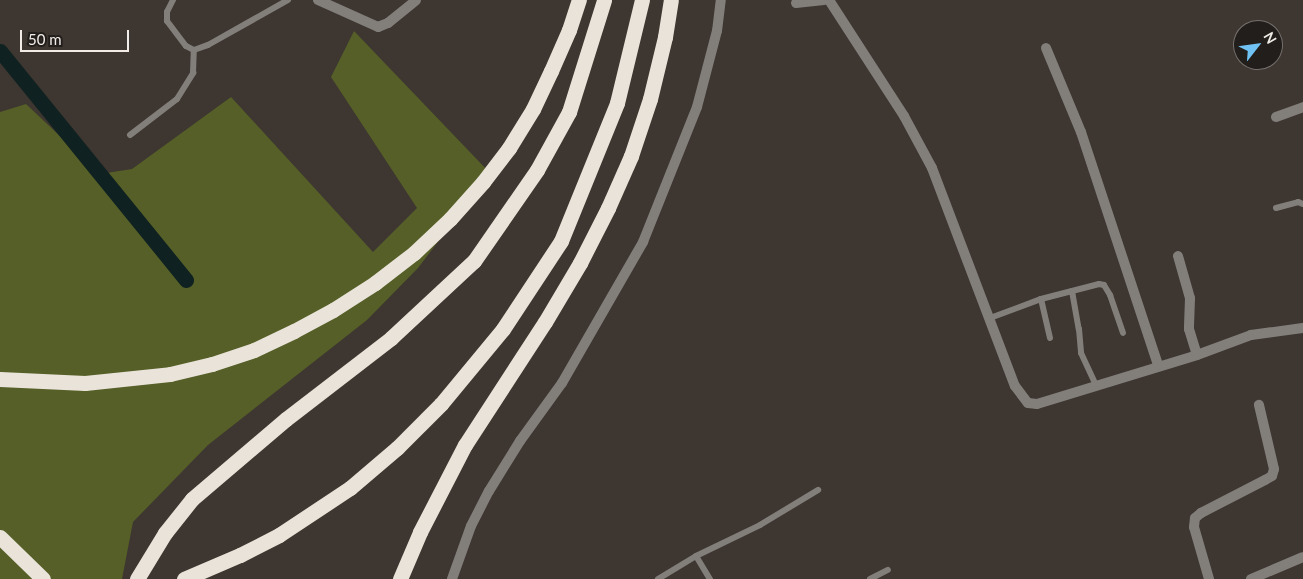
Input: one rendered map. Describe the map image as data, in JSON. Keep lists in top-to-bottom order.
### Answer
{
  "scale_bar": "50 m",
  "north": "top right"
}
